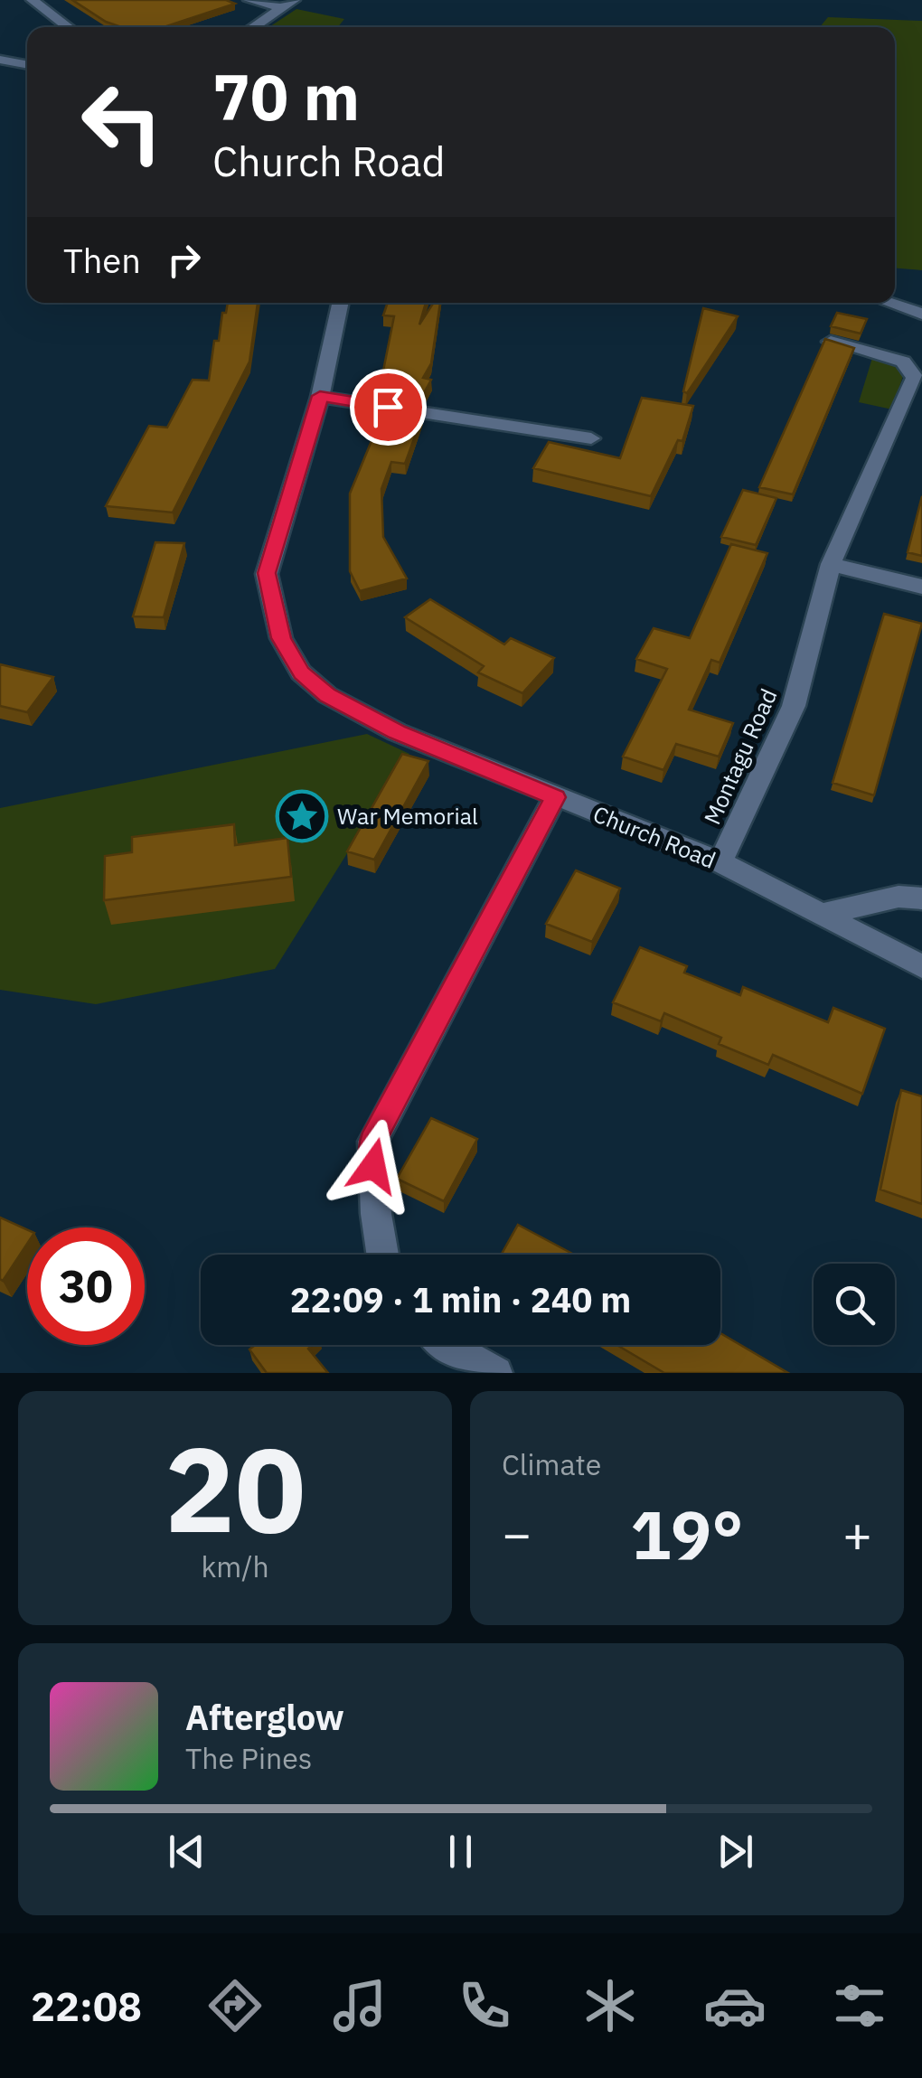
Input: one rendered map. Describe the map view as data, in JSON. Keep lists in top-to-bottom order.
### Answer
{
  "streets": {
    "street": ["Montagu Road", "Church Road"]
  },
  "crossings": [
    ["Montagu Road", "Church Road"]
  ],
  "places": {
    "place": ["War Memorial"]
  },
  "page": {
    "turn": ["70 m", "Church Road"],
    "then": "Then",
    "limit": "30",
    "trip": "22:09 · 1 min · 240 m",
    "tile": [
      ["20", "km/h"],
      "Climate"
    ],
    "heat": ["−", "19°", "+"],
    "song": ["Afterglow", "The Pines"],
    "tabs": "22:08"
  }
}
